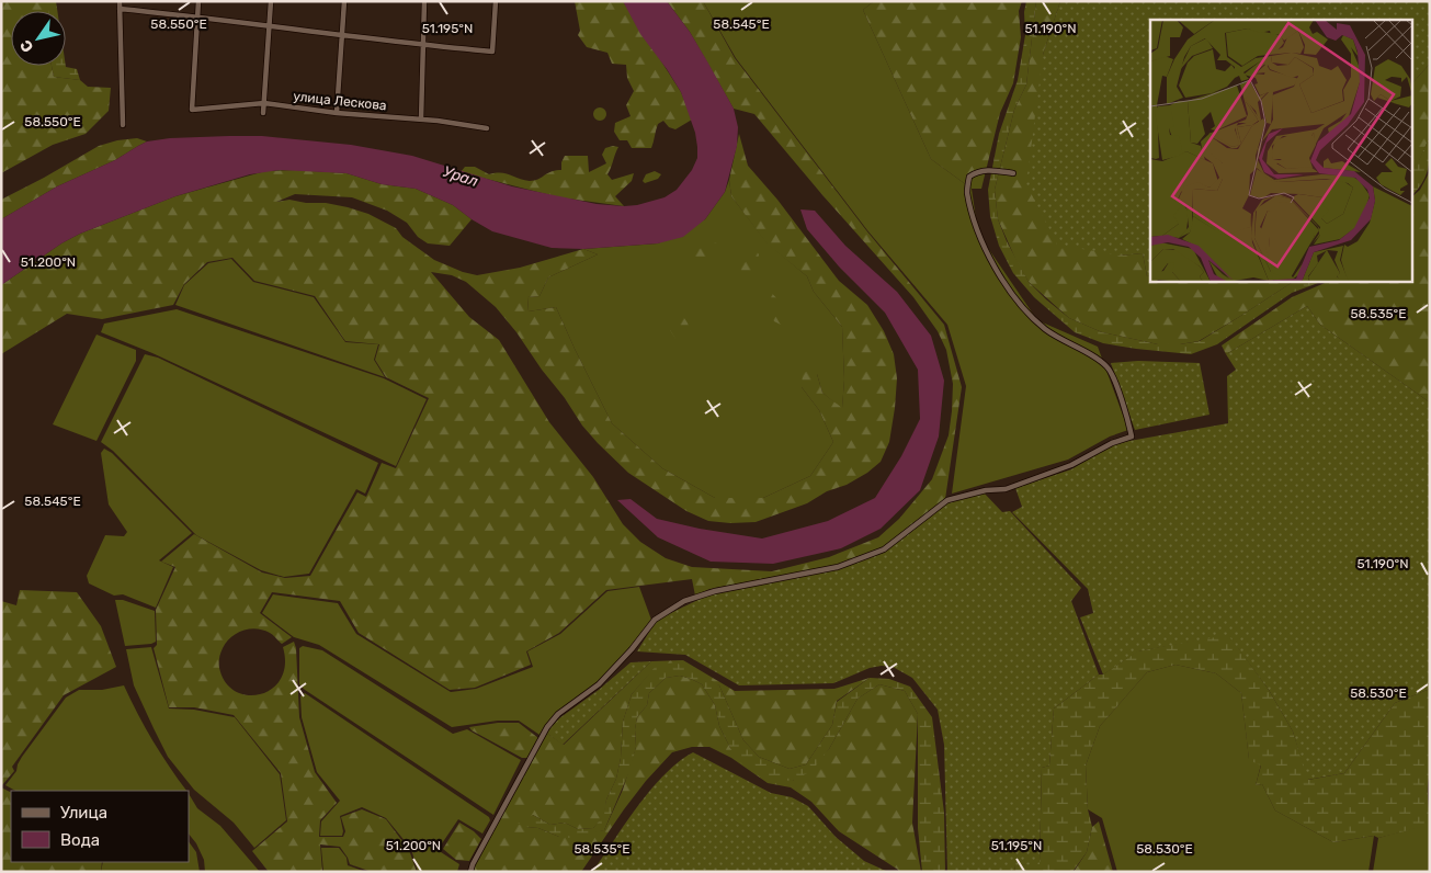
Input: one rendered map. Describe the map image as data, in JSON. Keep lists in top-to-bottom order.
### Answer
{
  "streets": {
    "street": ["улица Лескова"]
  },
  "water": ["Урал"],
  "legend": ["Улица", "Вода"],
  "north": "bottom left",
  "coordinates": [
    "58.550°E",
    "58.545°E",
    "51.195°N",
    "51.190°N",
    "51.200°N",
    "58.535°E",
    "58.530°E"
  ]
}
